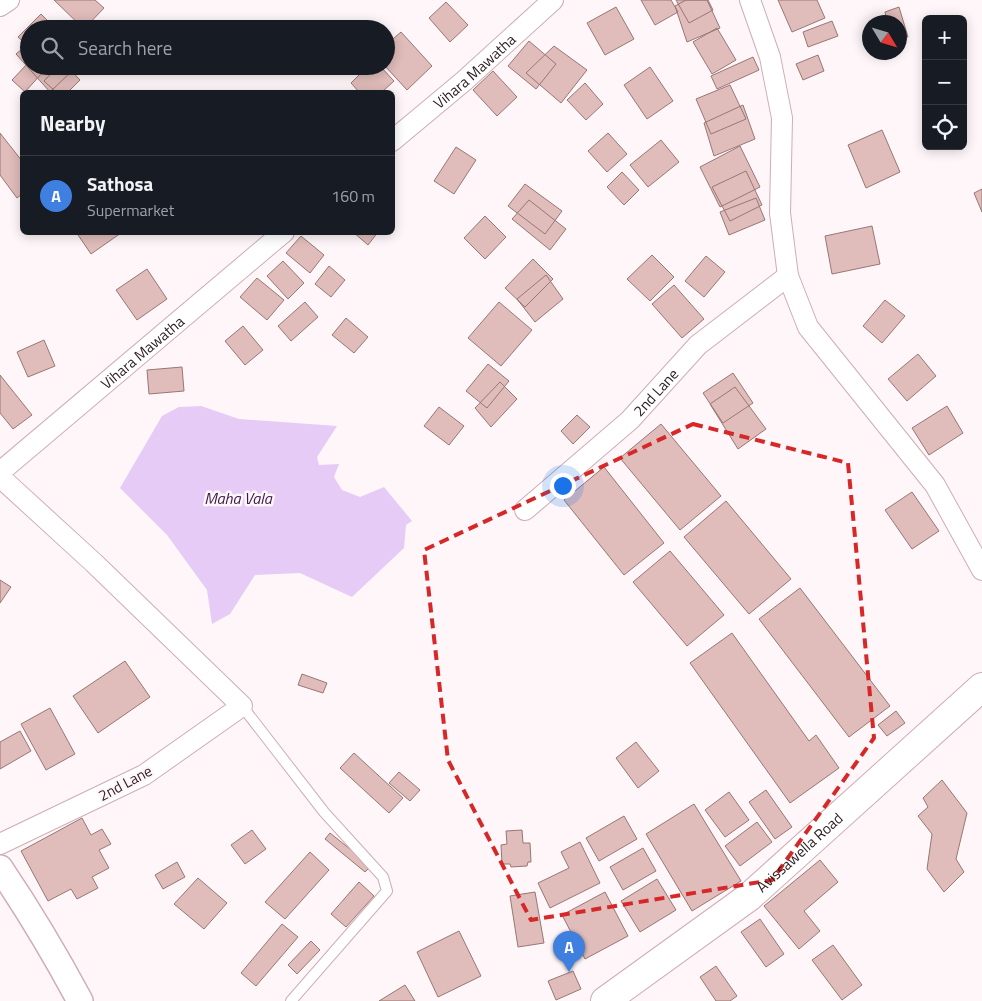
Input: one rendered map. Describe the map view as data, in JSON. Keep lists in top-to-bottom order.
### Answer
{
  "streets": {
    "main road": ["Avissawella Road"],
    "street": ["Vihara Mawatha", "2nd Lane"]
  },
  "water": ["Maha Vala"],
  "north": "bottom right",
  "page": {
    "map_buttons": ["+", "−"],
    "search": "Search here",
    "heading": "Nearby",
    "list": [
      {
        "mark": "A",
        "name": "Sathosa",
        "note": "Supermarket",
        "value": "160 m"
      }
    ],
    "pins": "A"
  }
}
